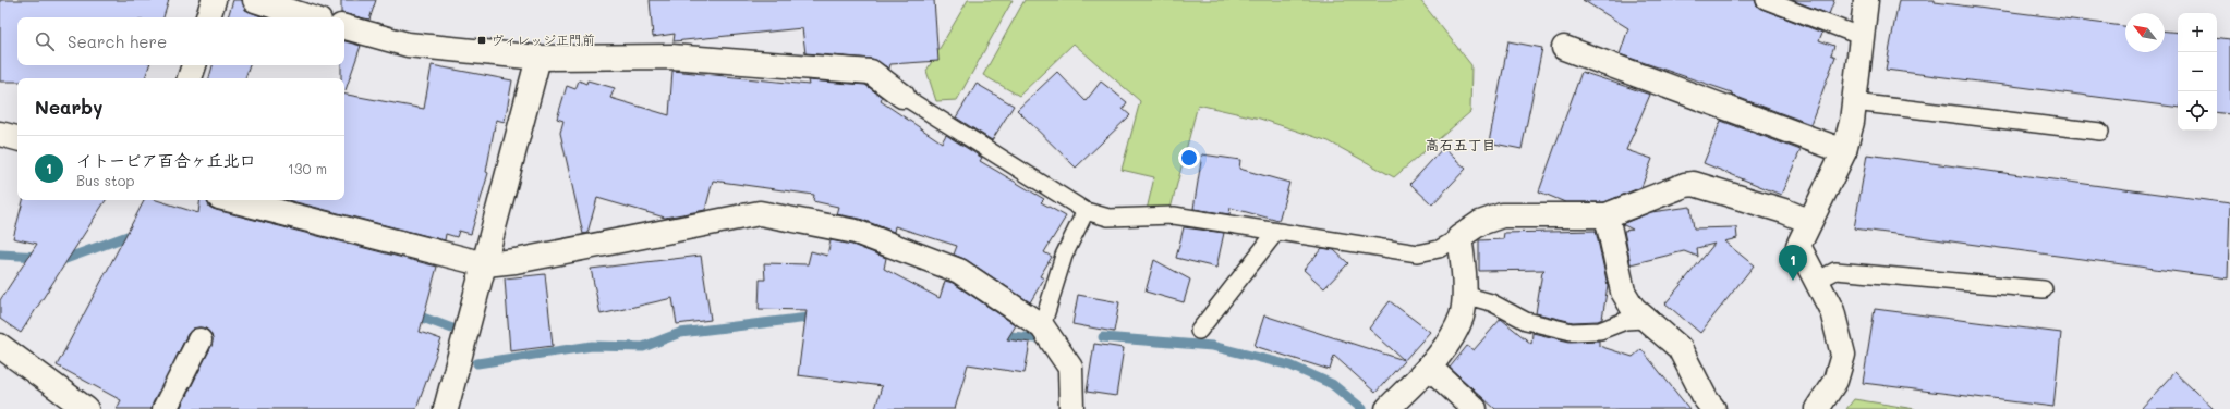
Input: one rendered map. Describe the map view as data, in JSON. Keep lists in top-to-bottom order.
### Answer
{
  "districts": ["高石五丁目"],
  "places": {
    "transit": ["ヴィレッジ正門前"]
  },
  "north": "top left",
  "page": {
    "map_buttons": ["+", "−"],
    "search": "Search here",
    "heading": "Nearby",
    "list": [
      {
        "mark": "1",
        "name": "イトーピア百合ヶ丘北口",
        "note": "Bus stop",
        "value": "130 m"
      }
    ],
    "pins": "1"
  }
}
